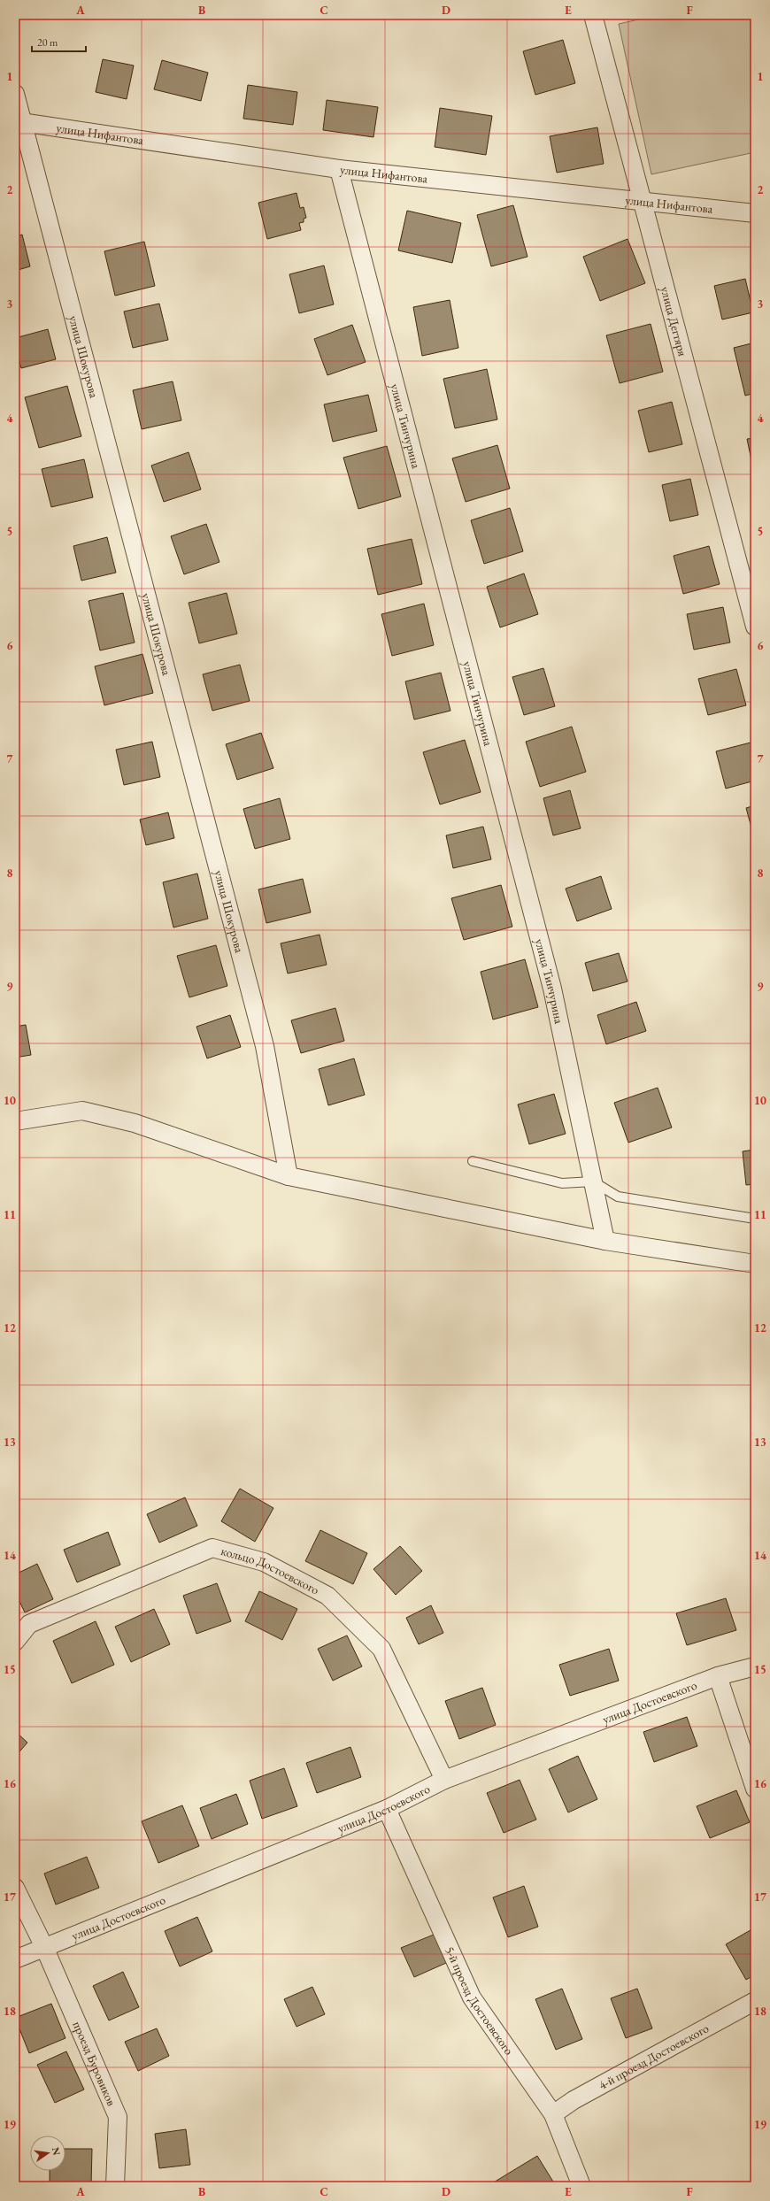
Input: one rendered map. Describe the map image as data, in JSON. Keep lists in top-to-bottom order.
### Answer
{
  "streets": {
    "street": [
      "улица Нифантова",
      "улица Дегтяря",
      "улица Шокурова",
      "улица Тинчурина",
      "кольцо Достоевского",
      "улица Достоевского",
      "5-й проезд Достоевского",
      "4-й проезд Достоевского",
      "проезд Буровиков"
    ]
  },
  "crossings": [
    ["улица Нифантова", "улица Дегтяря"],
    ["улица Нифантова", "улица Шокурова"],
    ["улица Нифантова", "улица Тинчурина"],
    ["кольцо Достоевского", "улица Достоевского"],
    ["улица Достоевского", "5-й проезд Достоевского"],
    ["улица Достоевского", "проезд Буровиков"],
    ["5-й проезд Достоевского", "4-й проезд Достоевского"]
  ],
  "scale_bar": "20 m",
  "north": "right",
  "grid": {
    "columns": [
      "A",
      "B",
      "C",
      "D",
      "E",
      "F"
    ],
    "rows": [
      "1",
      "2",
      "3",
      "4",
      "5",
      "6",
      "7",
      "8",
      "9",
      "10",
      "11",
      "12",
      "13",
      "14",
      "15",
      "16",
      "17",
      "18",
      "19"
    ]
  }
}
